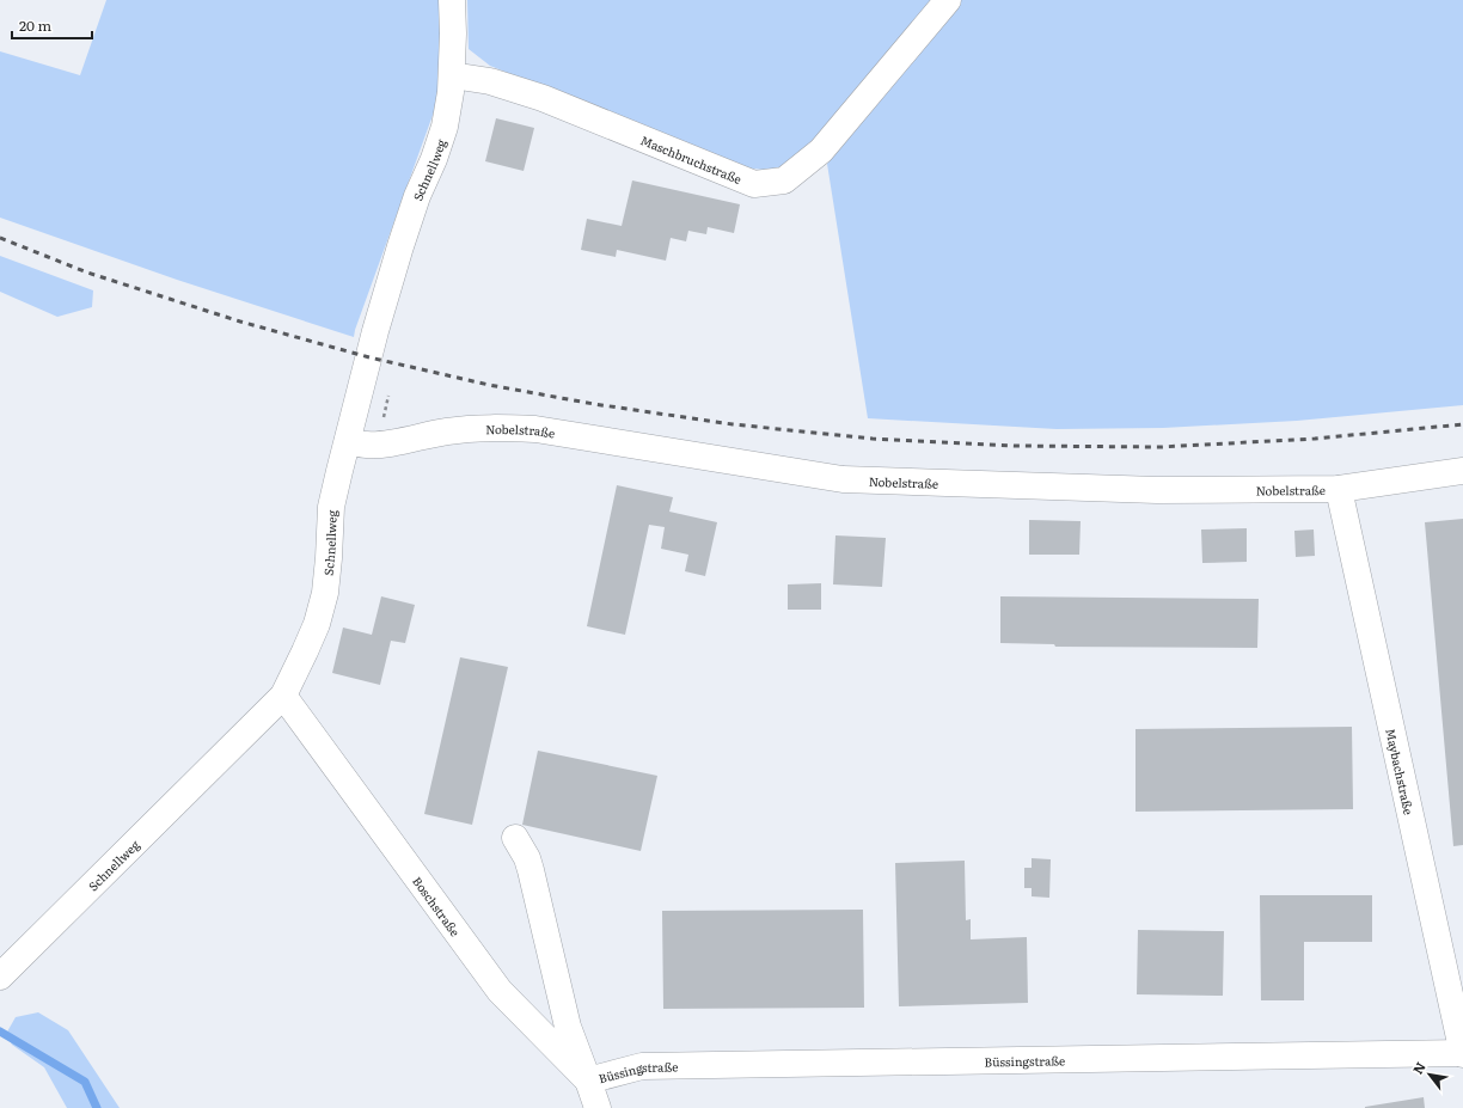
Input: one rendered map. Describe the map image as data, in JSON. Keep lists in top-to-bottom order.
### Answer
{
  "streets": {
    "street": [
      "Maschbruchstraße",
      "Schnellweg",
      "Nobelstraße",
      "Maybachstraße",
      "Boschstraße",
      "Büssingstraße"
    ]
  },
  "crossings": [
    ["Maschbruchstraße", "Schnellweg"],
    ["Schnellweg", "Nobelstraße"],
    ["Schnellweg", "Boschstraße"],
    ["Nobelstraße", "Maybachstraße"],
    ["Maybachstraße", "Büssingstraße"],
    ["Boschstraße", "Büssingstraße"]
  ],
  "scale_bar": "20 m",
  "north": "top left"
}
